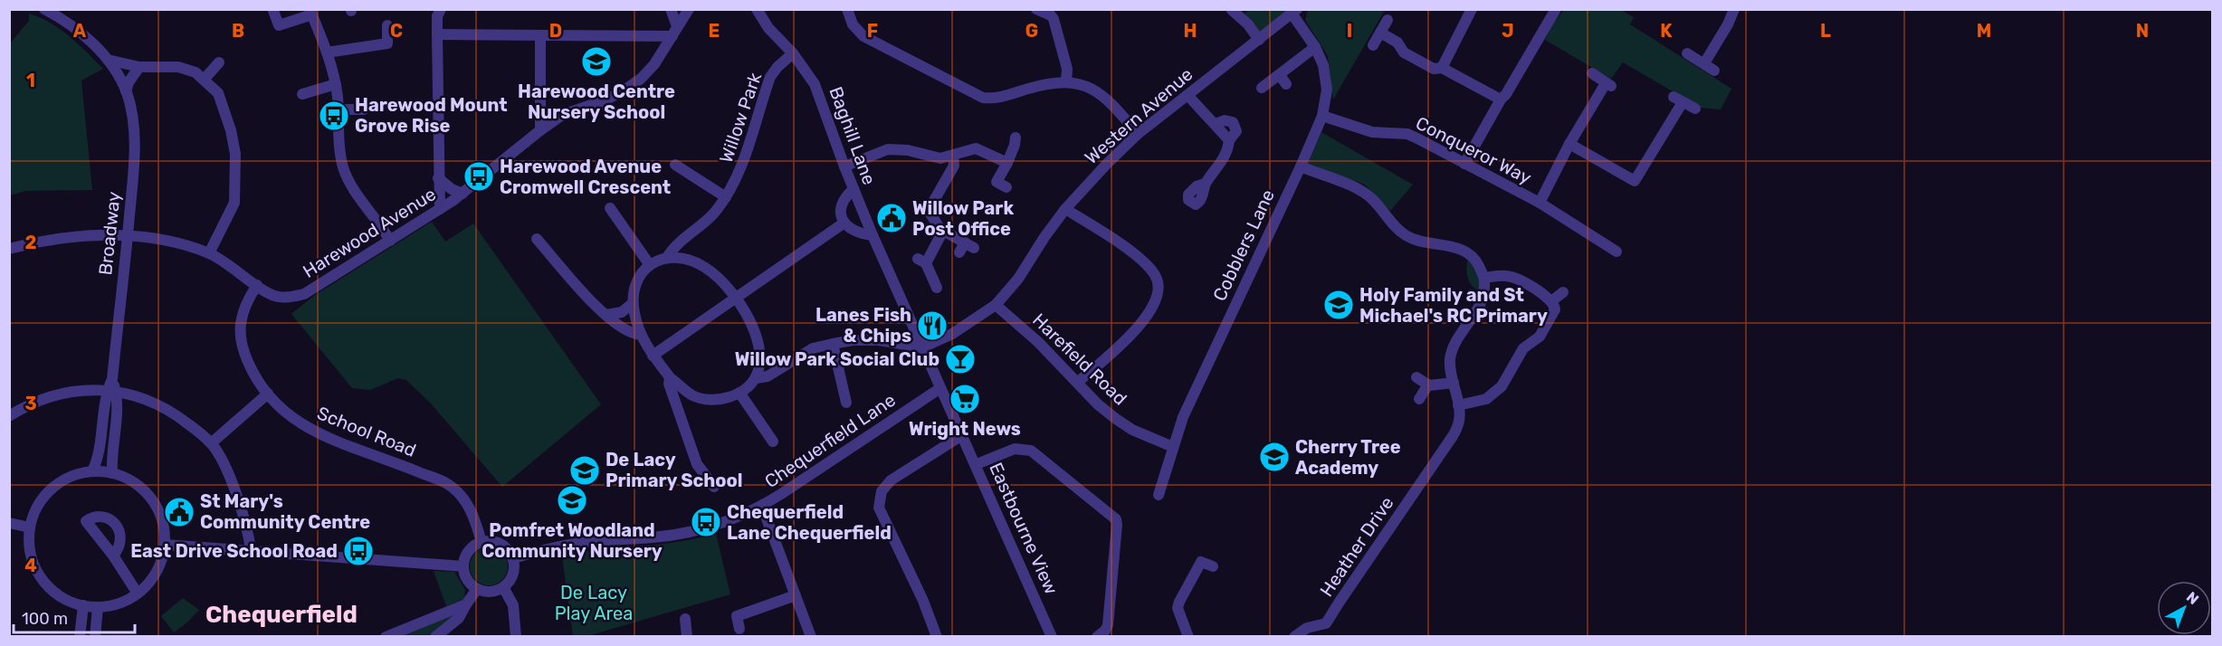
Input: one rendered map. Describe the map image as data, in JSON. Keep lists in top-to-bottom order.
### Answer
{
  "streets": {
    "street": [
      "Western Avenue",
      "Willow Park",
      "Baghill Lane",
      "Conqueror Way",
      "Harewood Avenue",
      "Broadway",
      "Cobblers Lane",
      "Harefield Road",
      "School Road",
      "Chequerfield Lane",
      "Eastbourne View",
      "Heather Drive"
    ]
  },
  "crossings": [
    ["Western Avenue", "Baghill Lane"],
    ["Western Avenue", "Cobblers Lane"],
    ["Western Avenue", "Harefield Road"],
    ["Willow Park", "Baghill Lane"],
    ["Baghill Lane", "Chequerfield Lane"],
    ["Baghill Lane", "Eastbourne View"],
    ["Conqueror Way", "Cobblers Lane"],
    ["Harewood Avenue", "Broadway"],
    ["Harewood Avenue", "School Road"],
    ["Cobblers Lane", "Harefield Road"],
    ["School Road", "Chequerfield Lane"]
  ],
  "districts": ["Chequerfield"],
  "parks": ["De Lacy Play Area"],
  "places": {
    "school or university": [
      "Harewood Centre Nursery School",
      "Holy Family and St Michael's RC Primary",
      "Cherry Tree Academy",
      "De Lacy Primary School",
      "Pomfret Woodland Community Nursery"
    ],
    "bus stop": [
      "Harewood Mount Grove Rise",
      "Harewood Avenue Cromwell Crescent",
      "Chequerfield Lane Chequerfield",
      "East Drive School Road"
    ],
    "public building": ["Willow Park Post Office", "St Mary's Community Centre"],
    "restaurant": ["Lanes Fish & Chips"],
    "bar": ["Willow Park Social Club"],
    "supermarket": ["Wright News"]
  },
  "scale_bar": "100 m",
  "north": "top right",
  "grid": {
    "columns": [
      "A",
      "B",
      "C",
      "D",
      "E",
      "F",
      "G",
      "H",
      "I",
      "J",
      "K",
      "L",
      "M",
      "N"
    ],
    "rows": [
      "1",
      "2",
      "3",
      "4"
    ]
  }
}
